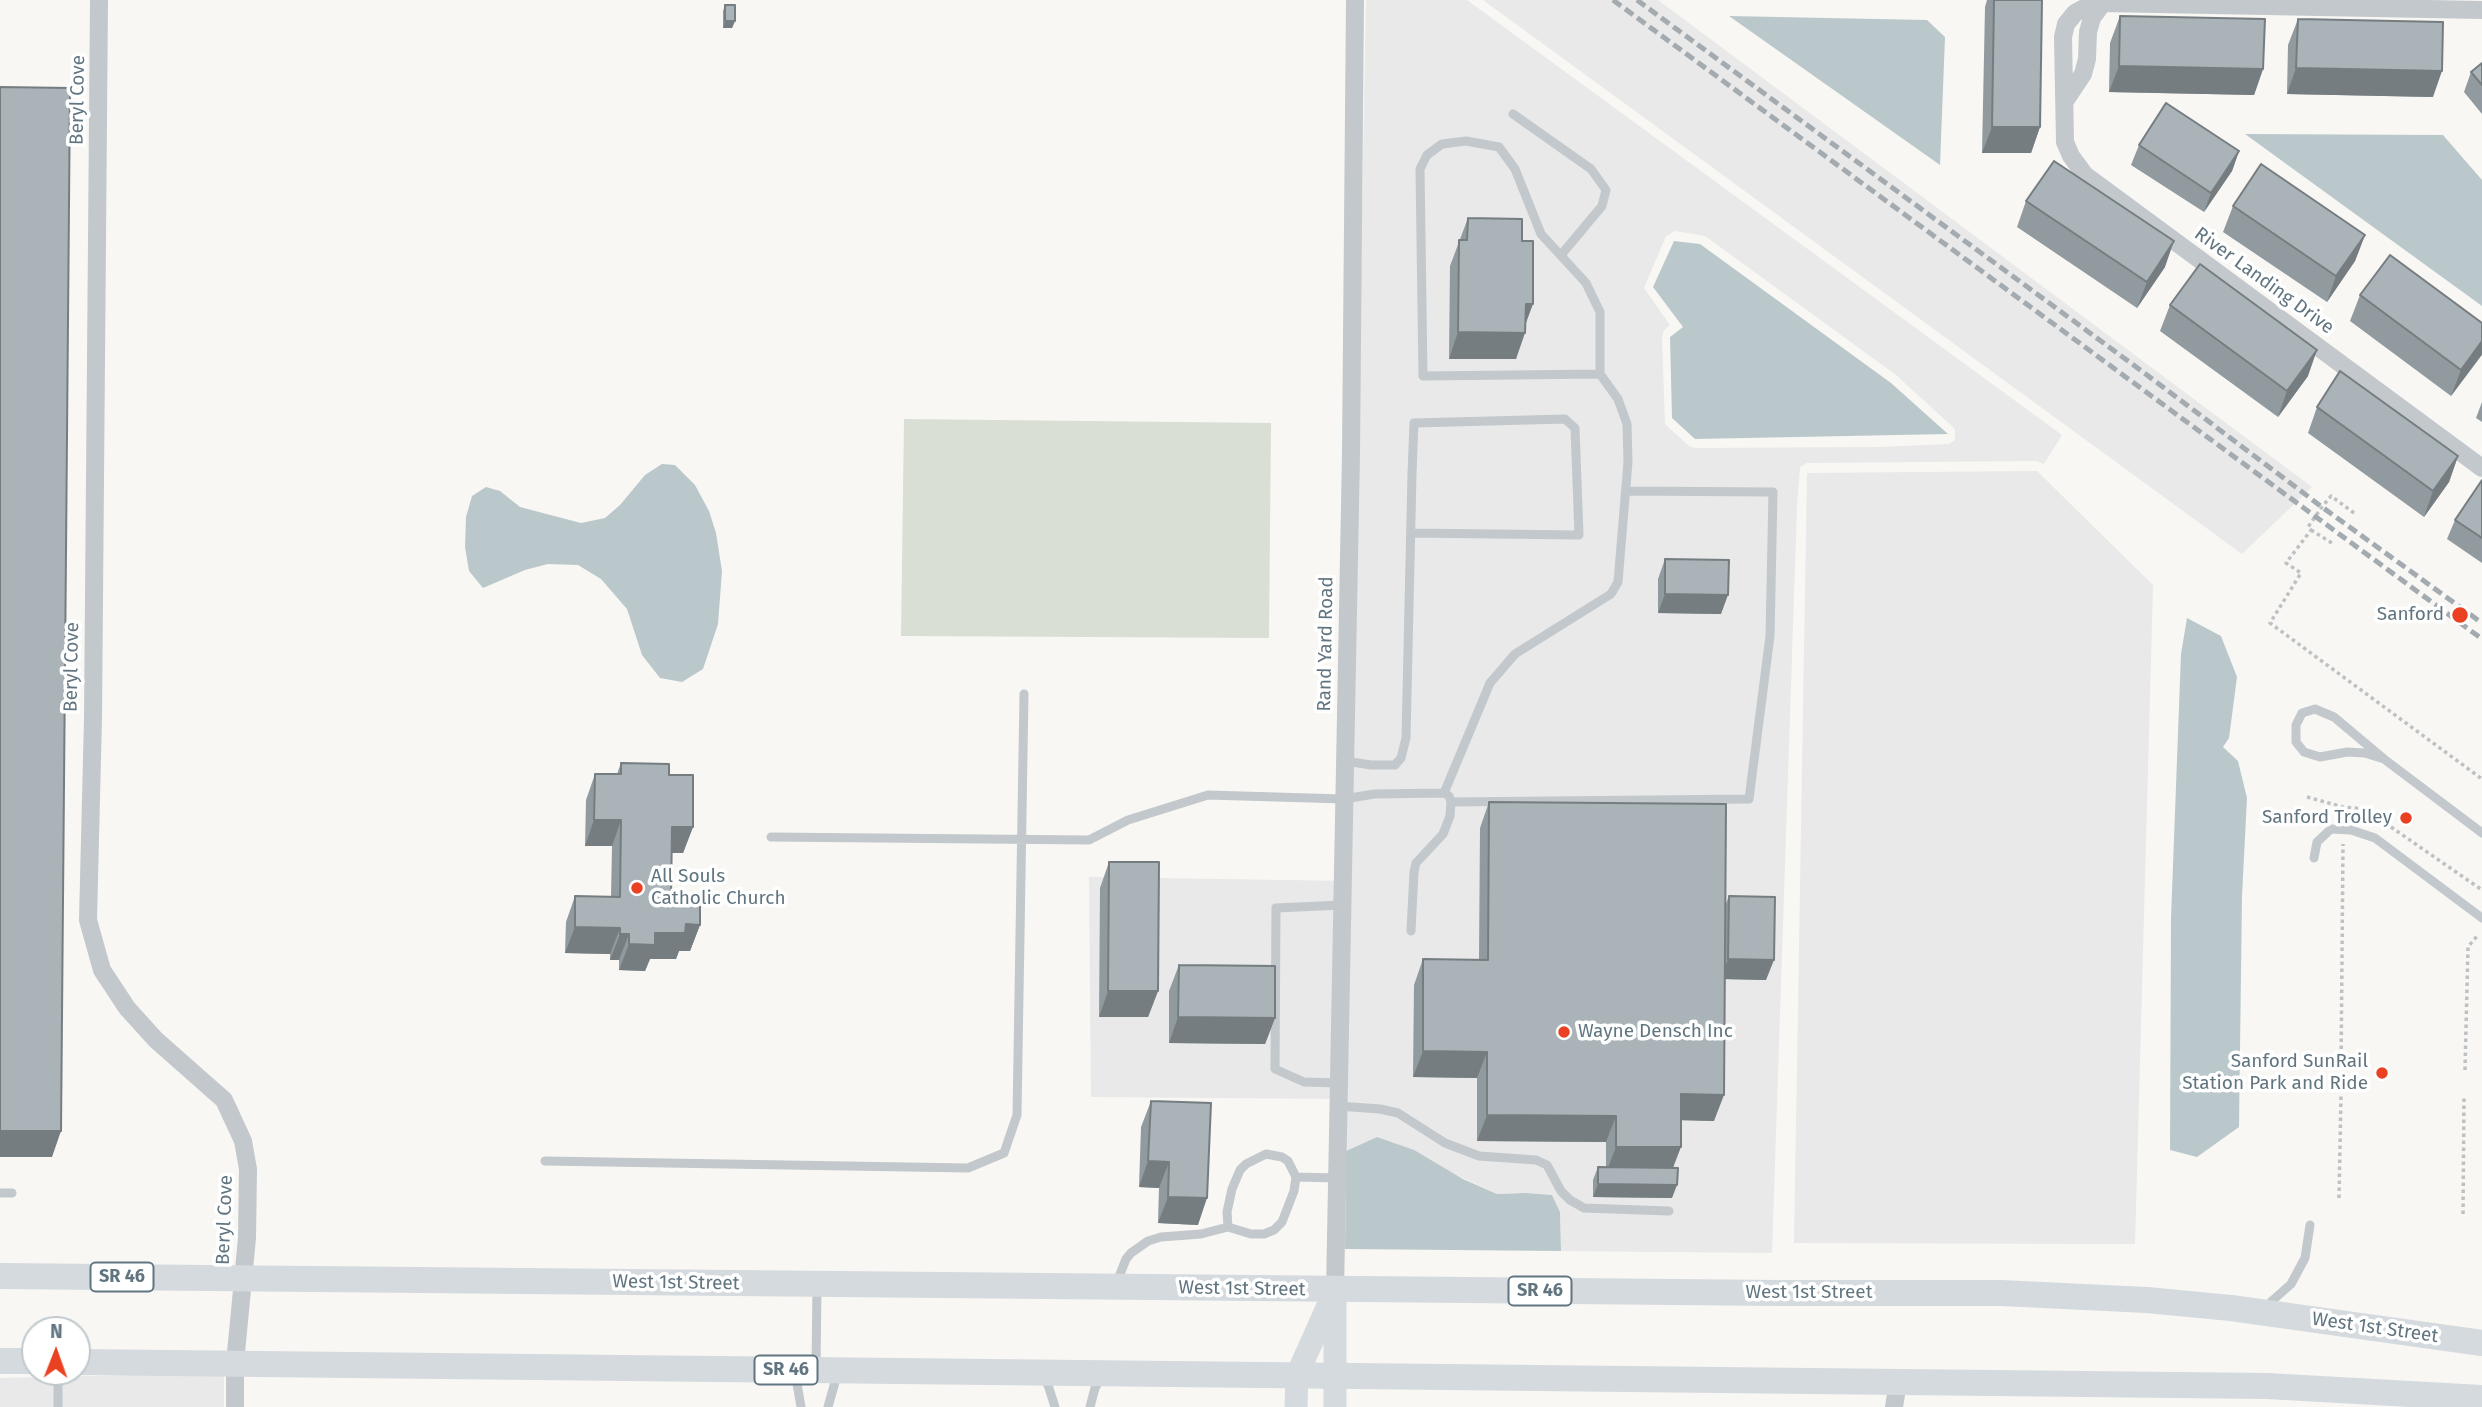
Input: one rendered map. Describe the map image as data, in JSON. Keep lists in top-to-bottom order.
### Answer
{
  "streets": {
    "main road": ["SR 46", "West 1st Street"],
    "street": ["Beryl Cove", "River Landing Drive", "Rand Yard Road"]
  },
  "crossings": [
    ["Beryl Cove", "SR 46"],
    ["Beryl Cove", "West 1st Street"],
    ["Rand Yard Road", "West 1st Street"]
  ],
  "places": [
    "Sanford",
    "Sanford Trolley",
    "All Souls Catholic Church",
    "Wayne Densch Inc",
    "Sanford SunRail Station Park and Ride"
  ],
  "north": "top"
}
